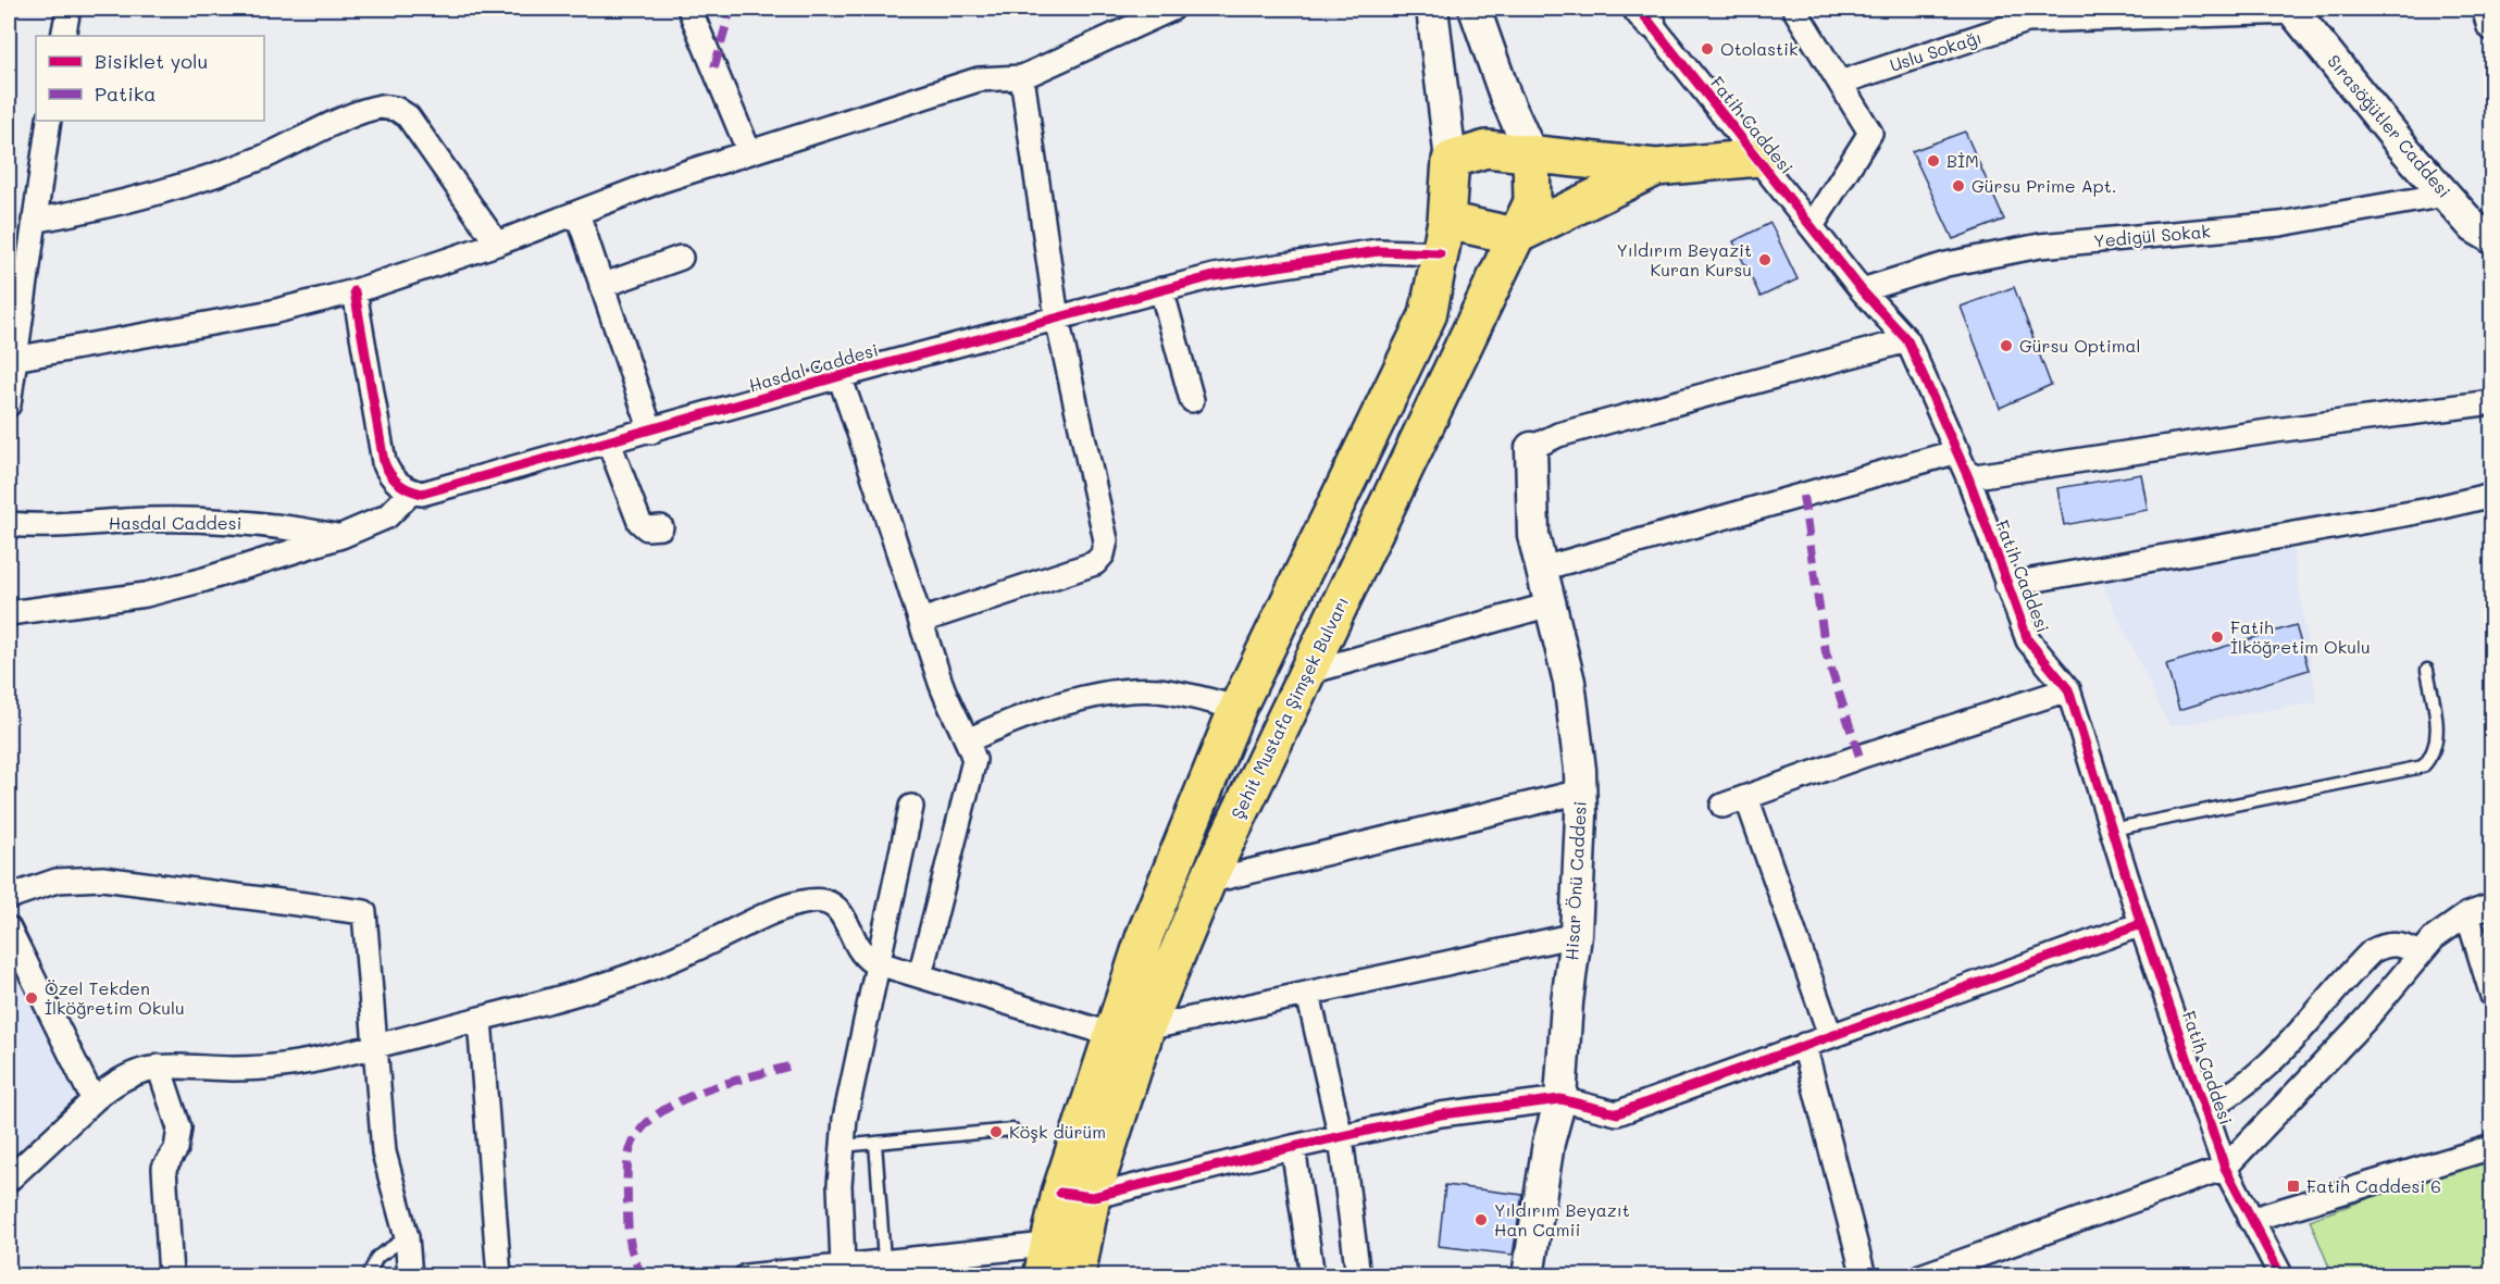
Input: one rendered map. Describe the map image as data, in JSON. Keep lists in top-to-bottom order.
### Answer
{
  "streets": {
    "main road": ["Sırasöğütler Caddesi", "Şehit Mustafa Şimşek Bulvarı", "Hisar Önü Caddesi"],
    "street": [
      "Uslu Sokağı",
      "Fatih Caddesi",
      "Yedigül Sokak",
      "Hasdal Caddesi"
    ]
  },
  "crossings": [
    ["Uslu Sokağı", "Sırasöğütler Caddesi"],
    ["Fatih Caddesi", "Yedigül Sokak"],
    ["Sırasöğütler Caddesi", "Yedigül Sokak"],
    ["Hasdal Caddesi", "Şehit Mustafa Şimşek Bulvarı"]
  ],
  "places": {
    "other": [
      "Otolastik",
      "BİM",
      "Gürsu Prime Apt.",
      "Yıldırım Beyazit Kuran Kursu",
      "Gürsu Optimal",
      "Fatih İlköğretim Okulu",
      "Özel Tekden İlköğretim Okulu",
      "Köşk dürüm",
      "Yıldırım Beyazıt Han Camii"
    ],
    "transit": ["Fatih Caddesi 6"]
  },
  "legend": ["Bisiklet yolu", "Patika"]
}
